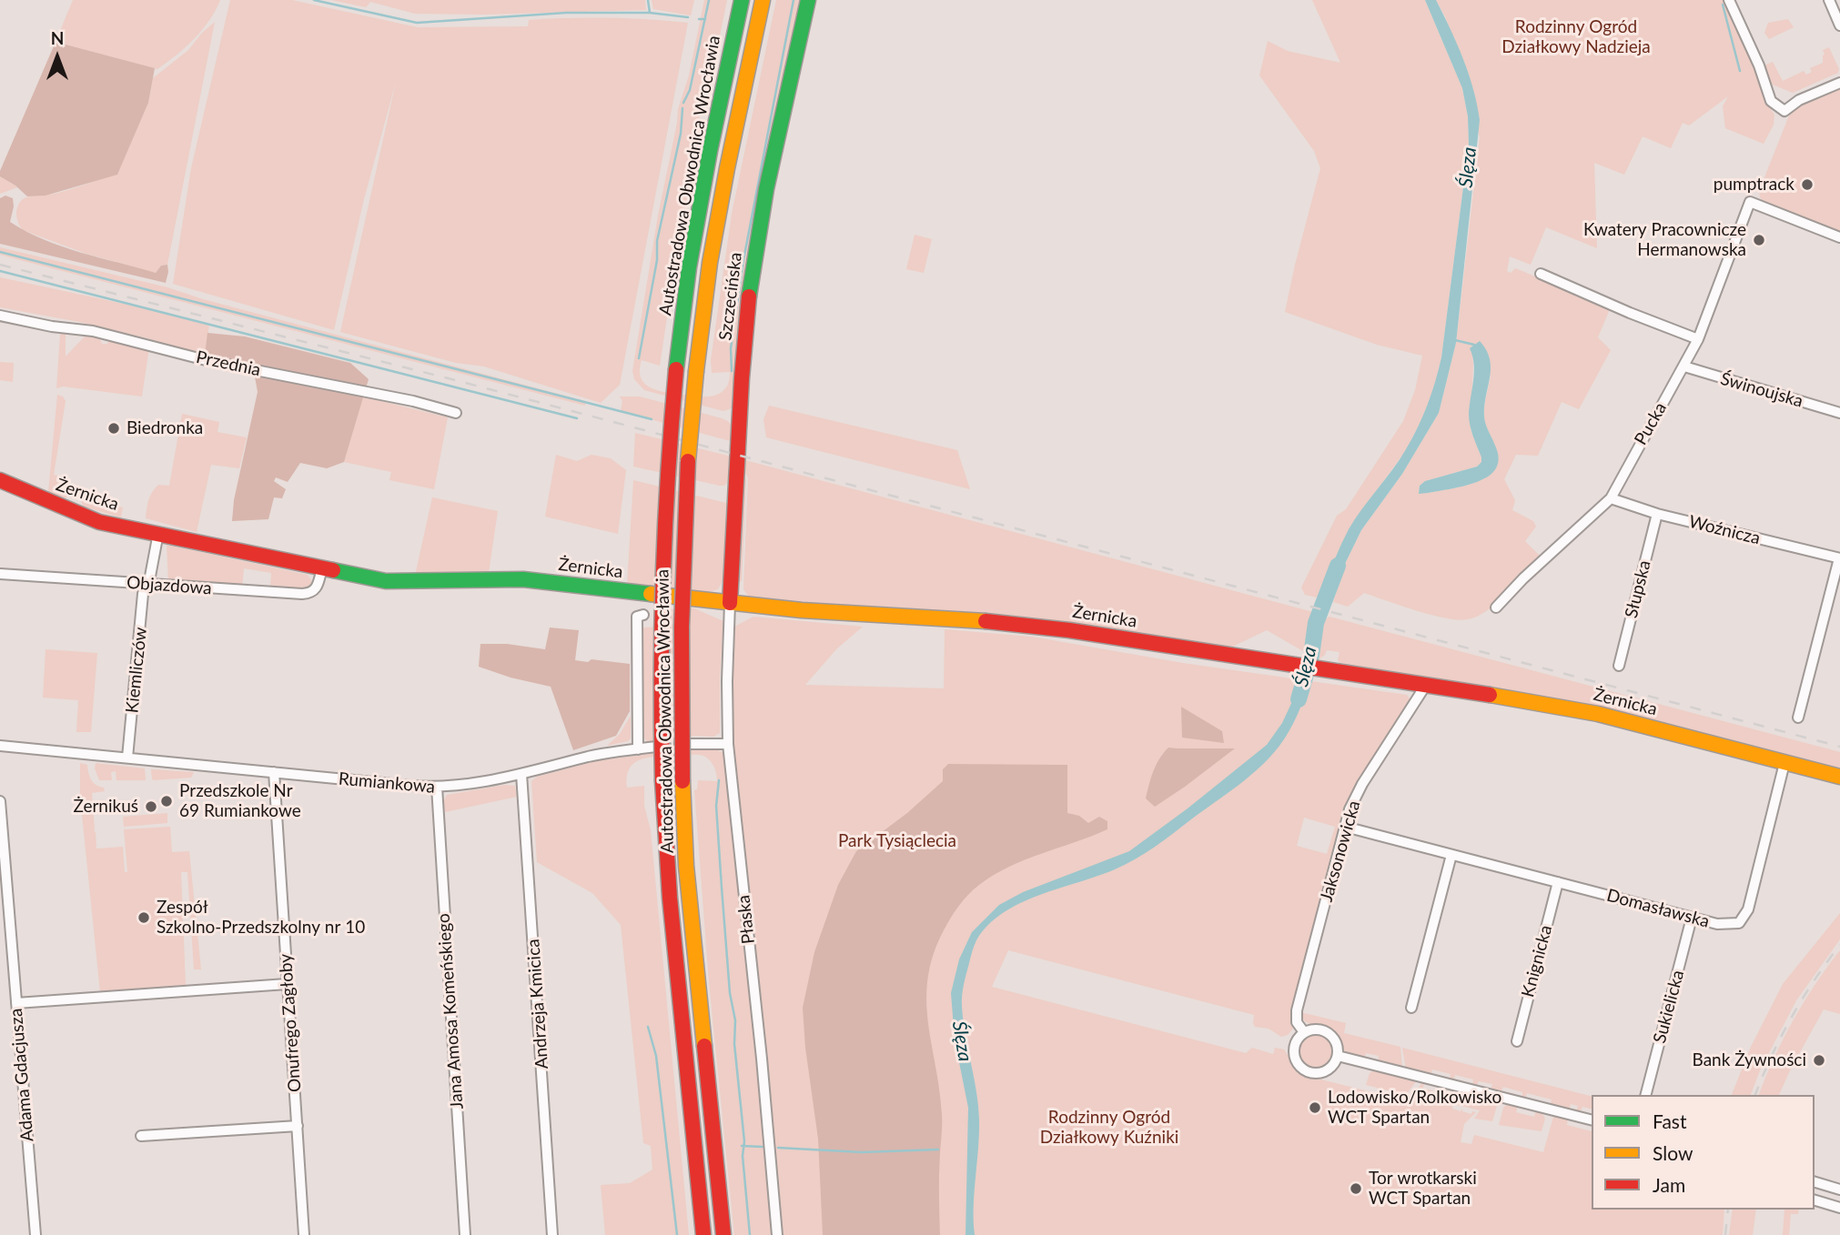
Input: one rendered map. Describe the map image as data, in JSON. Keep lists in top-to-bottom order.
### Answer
{
  "streets": {
    "main road": ["Autostradowa Obwodnica Wrocławia", "Szczecińska", "Żernicka"],
    "street": [
      "Przednia",
      "Świnoujska",
      "Pucka",
      "Woźnicza",
      "Objazdowa",
      "Słupska",
      "Kiemliczów",
      "Rumiankowa",
      "Jaksonowicka",
      "Domasławska",
      "Płaska",
      "Knignicka",
      "Andrzeja Kmicica",
      "Sukielicka",
      "Jana Amosa Komeńskiego",
      "Onufrego Zagłoby",
      "Adama Gdacjusza"
    ]
  },
  "crossings": [
    ["Szczecińska", "Żernicka"],
    ["Szczecińska", "Płaska"],
    ["Świnoujska", "Pucka"],
    ["Pucka", "Woźnicza"],
    ["Żernicka", "Objazdowa"],
    ["Żernicka", "Kiemliczów"],
    ["Żernicka", "Jaksonowicka"],
    ["Żernicka", "Domasławska"],
    ["Żernicka", "Płaska"],
    ["Woźnicza", "Słupska"],
    ["Objazdowa", "Kiemliczów"],
    ["Kiemliczów", "Rumiankowa"],
    ["Rumiankowa", "Płaska"],
    ["Rumiankowa", "Andrzeja Kmicica"],
    ["Rumiankowa", "Jana Amosa Komeńskiego"],
    ["Rumiankowa", "Onufrego Zagłoby"],
    ["Jaksonowicka", "Domasławska"],
    ["Domasławska", "Knignicka"],
    ["Domasławska", "Sukielicka"]
  ],
  "water": ["Ślęza"],
  "parks": ["Rodzinny Ogród Działkowy Nadzieja", "Park Tysiąclecia", "Rodzinny Ogród Działkowy Kuźniki"],
  "places": [
    "pumptrack",
    "Kwatery Pracownicze Hermanowska",
    "Biedronka",
    "Przedszkole Nr 69 Rumiankowe",
    "Żernikuś",
    "Zespół Szkolno-Przedszkolny nr 10",
    "Bank Żywności",
    "Lodowisko/Rolkowisko WCT Spartan",
    "Tor wrotkarski WCT Spartan"
  ],
  "legend": ["Fast", "Slow", "Jam"],
  "north": "top"
}
